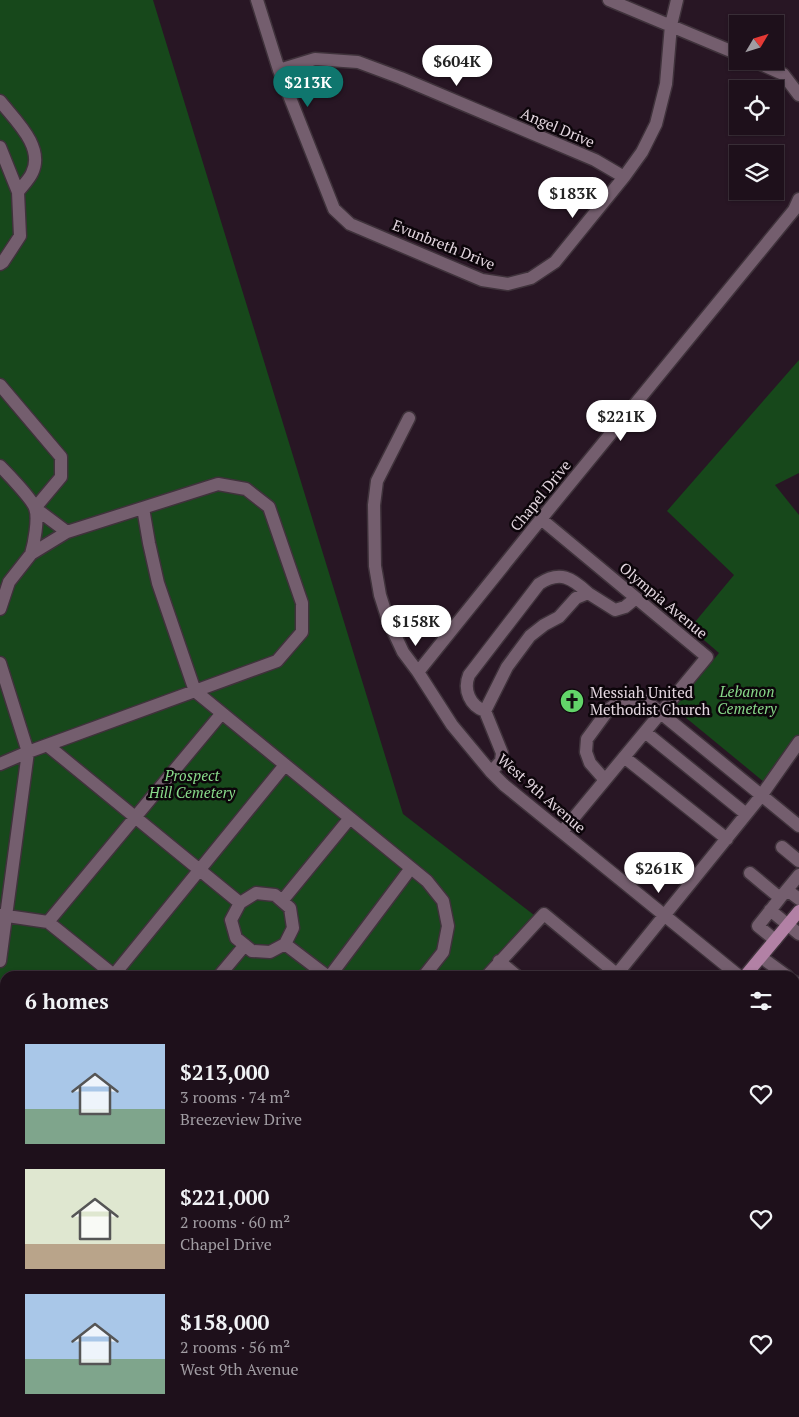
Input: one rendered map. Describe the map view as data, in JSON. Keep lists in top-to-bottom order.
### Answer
{
  "streets": {
    "street": [
      "Angel Drive",
      "Evunbreth Drive",
      "Chapel Drive",
      "Olympia Avenue",
      "West 9th Avenue"
    ]
  },
  "crossings": [
    ["Angel Drive", "Evunbreth Drive"],
    ["Chapel Drive", "Olympia Avenue"],
    ["Chapel Drive", "West 9th Avenue"],
    ["Olympia Avenue", "West 9th Avenue"]
  ],
  "parks": ["Lebanon Cemetery", "Prospect Hill Cemetery"],
  "places": {
    "church": ["Messiah United Methodist Church"]
  },
  "north": "top right",
  "page": {
    "price": [
      "$604K",
      "$213K",
      "$183K",
      "$221K",
      "$158K",
      "$261K"
    ],
    "heading": "6 homes",
    "list": [
      {
        "name": "$213,000",
        "note": "3 rooms · 74 m² · Breezeview Drive"
      },
      {
        "name": "$221,000",
        "note": "2 rooms · 60 m² · Chapel Drive"
      },
      {
        "name": "$158,000",
        "note": "2 rooms · 56 m² · West 9th Avenue"
      }
    ]
  }
}
